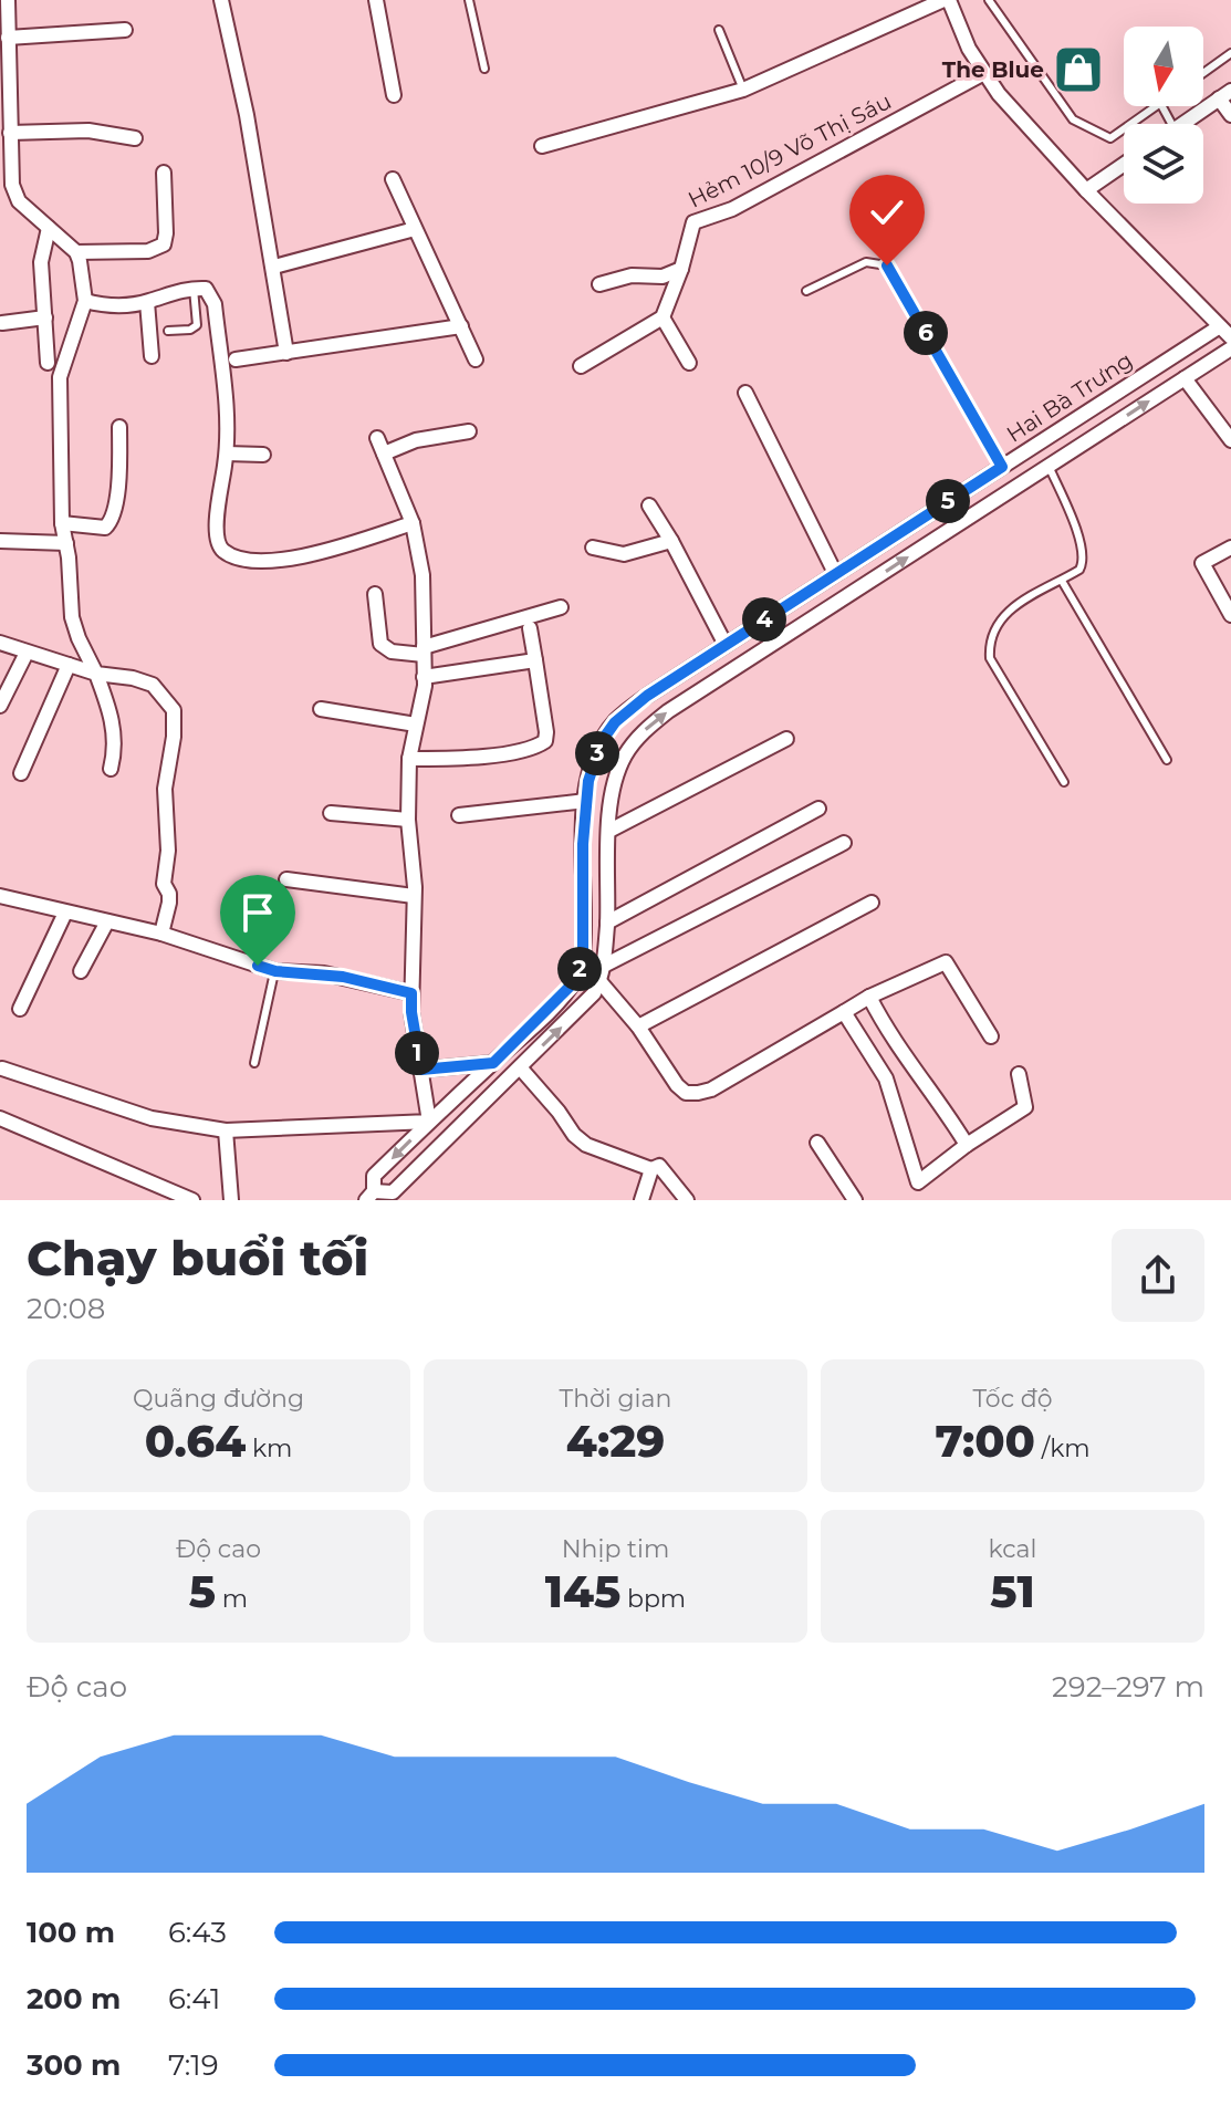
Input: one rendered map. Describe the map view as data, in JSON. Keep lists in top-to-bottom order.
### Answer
{
  "streets": {
    "street": ["Hẻm 10/9 Võ Thị Sáu", "Hai Bà Trưng"]
  },
  "places": {
    "shop": ["The Blue"]
  },
  "north": "bottom",
  "page": {
    "pins": [
      "6",
      "5",
      "4",
      "3",
      "2",
      "1"
    ],
    "heading": ["Chạy buổi tối", "20:08"],
    "stats": [
      ["Quãng đường", "0.64 km"],
      ["Thời gian", "4:29"],
      ["Tốc độ", "7:00 /km"],
      ["Độ cao", "5 m"],
      ["Nhịp tim", "145 bpm"],
      ["kcal", "51"]
    ],
    "chart": ["Độ cao", "292–297 m"],
    "list": [
      {
        "name": "100 m",
        "note": "6:43"
      },
      {
        "name": "200 m",
        "note": "6:41"
      },
      {
        "name": "300 m",
        "note": "7:19"
      }
    ]
  }
}
